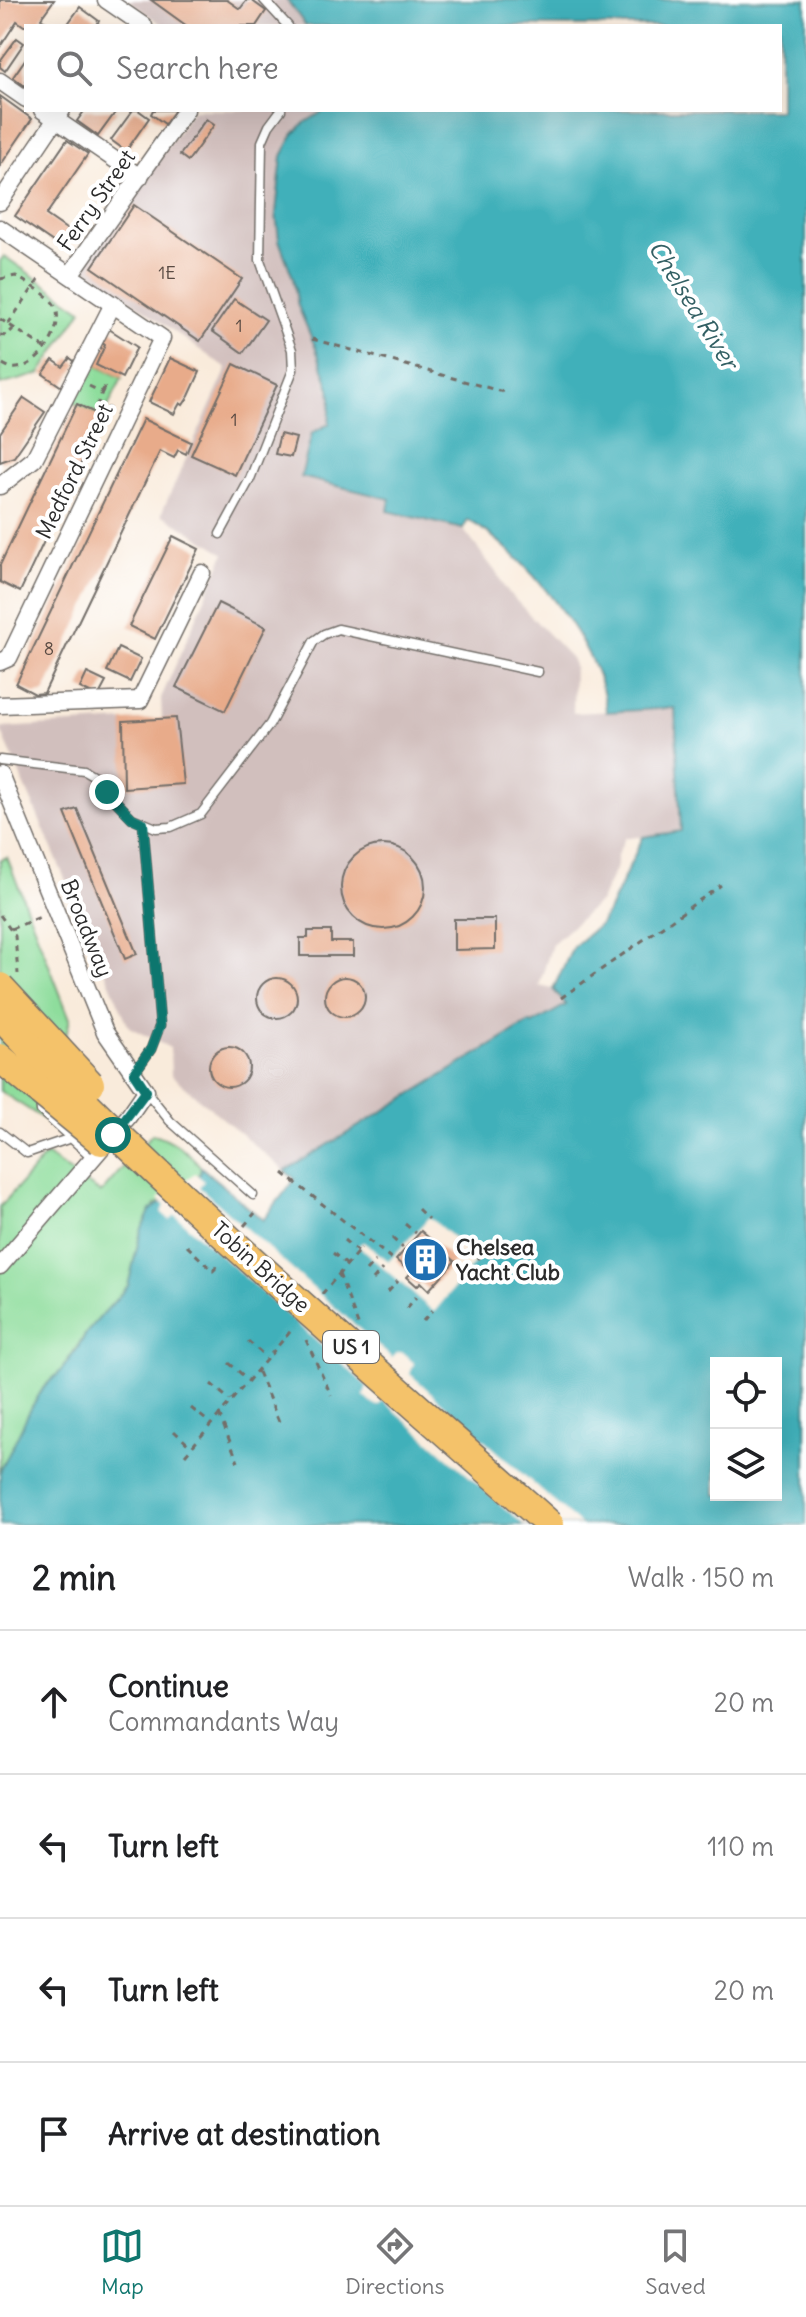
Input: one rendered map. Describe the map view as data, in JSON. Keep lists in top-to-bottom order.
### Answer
{
  "streets": {
    "highway": ["Tobin Bridge", "US 1"],
    "street": ["Ferry Street", "Medford Street", "Broadway"]
  },
  "crossings": [
    ["Tobin Bridge", "US 1"]
  ],
  "water": ["Chelsea River"],
  "places": {
    "building": ["Chelsea Yacht Club"]
  },
  "house_numbers": [
    "1E",
    "1",
    "1",
    "8"
  ],
  "page": {
    "search": "Search here",
    "heading": ["2 min", "Walk · 150 m"],
    "list": [
      ["Continue", "Commandants Way", "20 m"],
      ["Turn left", "110 m"],
      ["Turn left", "20 m"],
      "Arrive at destination"
    ],
    "nav": ["Map", "Directions", "Saved"]
  }
}
